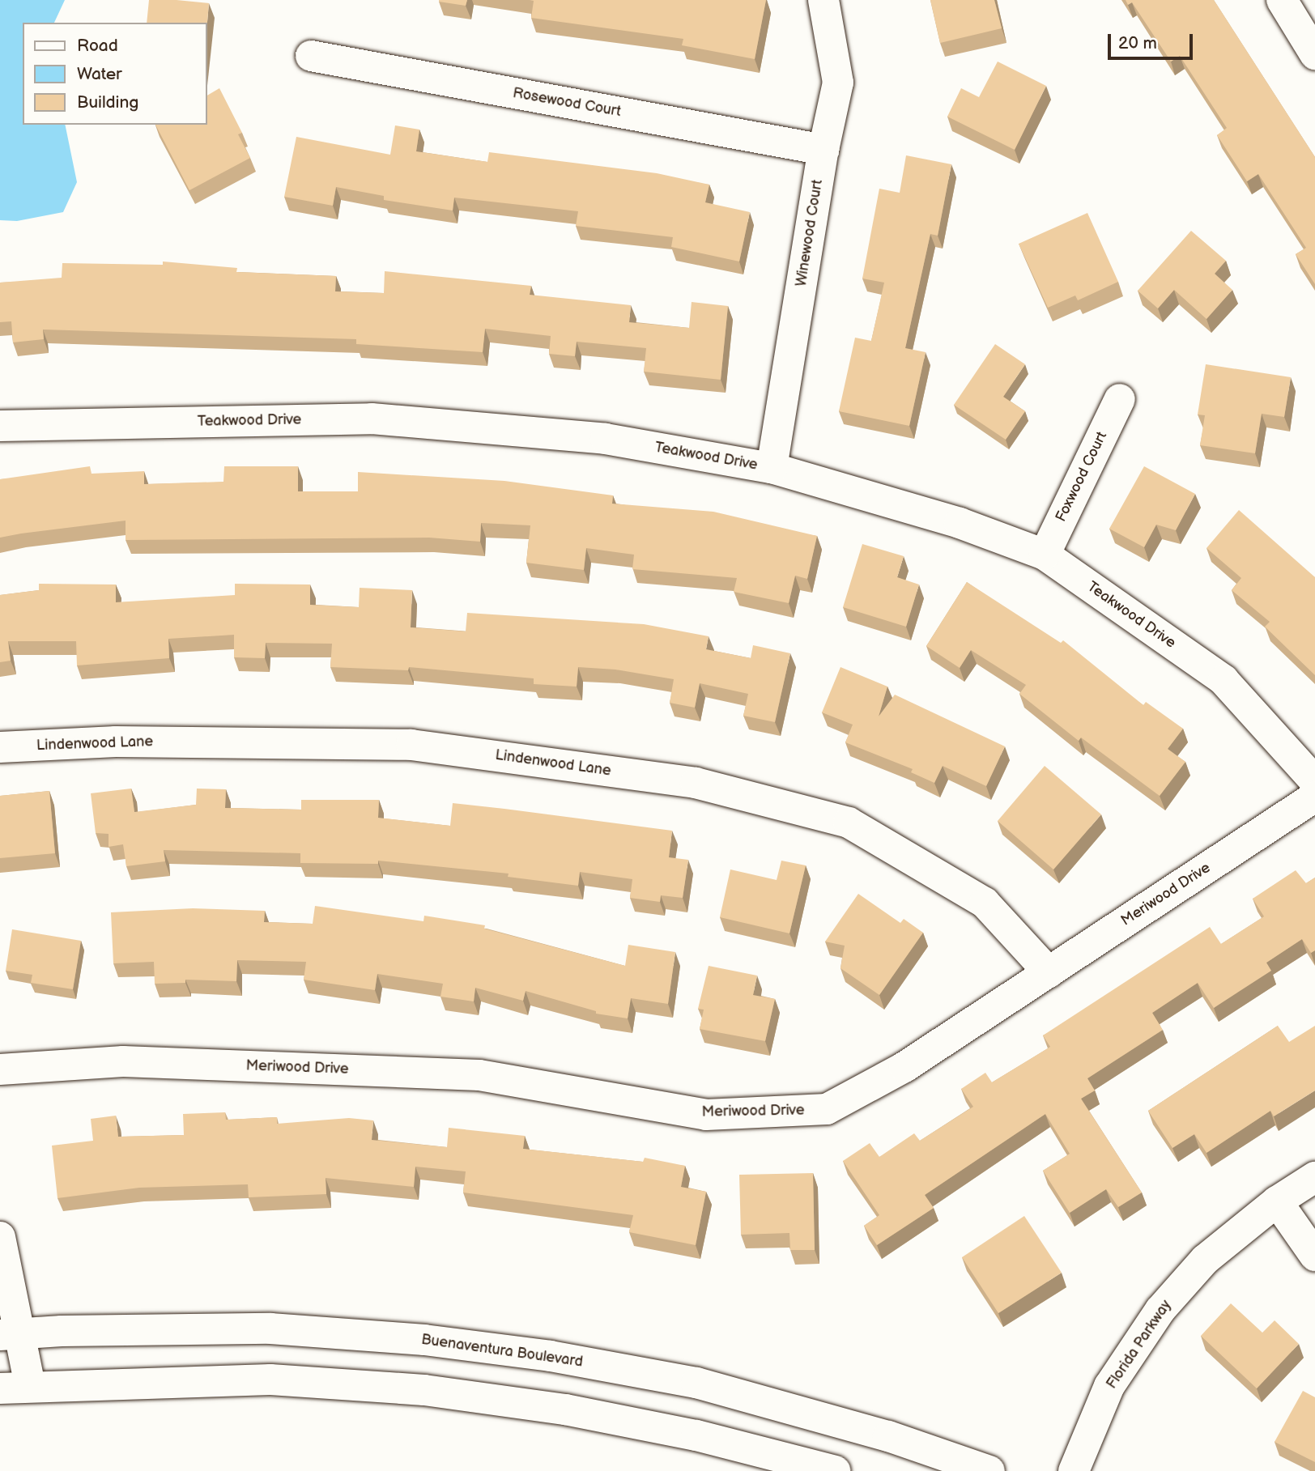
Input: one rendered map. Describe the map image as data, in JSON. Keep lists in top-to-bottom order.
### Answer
{
  "streets": {
    "street": [
      "Rosewood Court",
      "Winewood Court",
      "Teakwood Drive",
      "Foxwood Court",
      "Lindenwood Lane",
      "Meriwood Drive",
      "Florida Parkway",
      "Buenaventura Boulevard"
    ]
  },
  "crossings": [
    ["Rosewood Court", "Winewood Court"],
    ["Winewood Court", "Teakwood Drive"],
    ["Teakwood Drive", "Foxwood Court"],
    ["Lindenwood Lane", "Meriwood Drive"]
  ],
  "legend": ["Road", "Water", "Building"],
  "scale_bar": "20 m"
}
